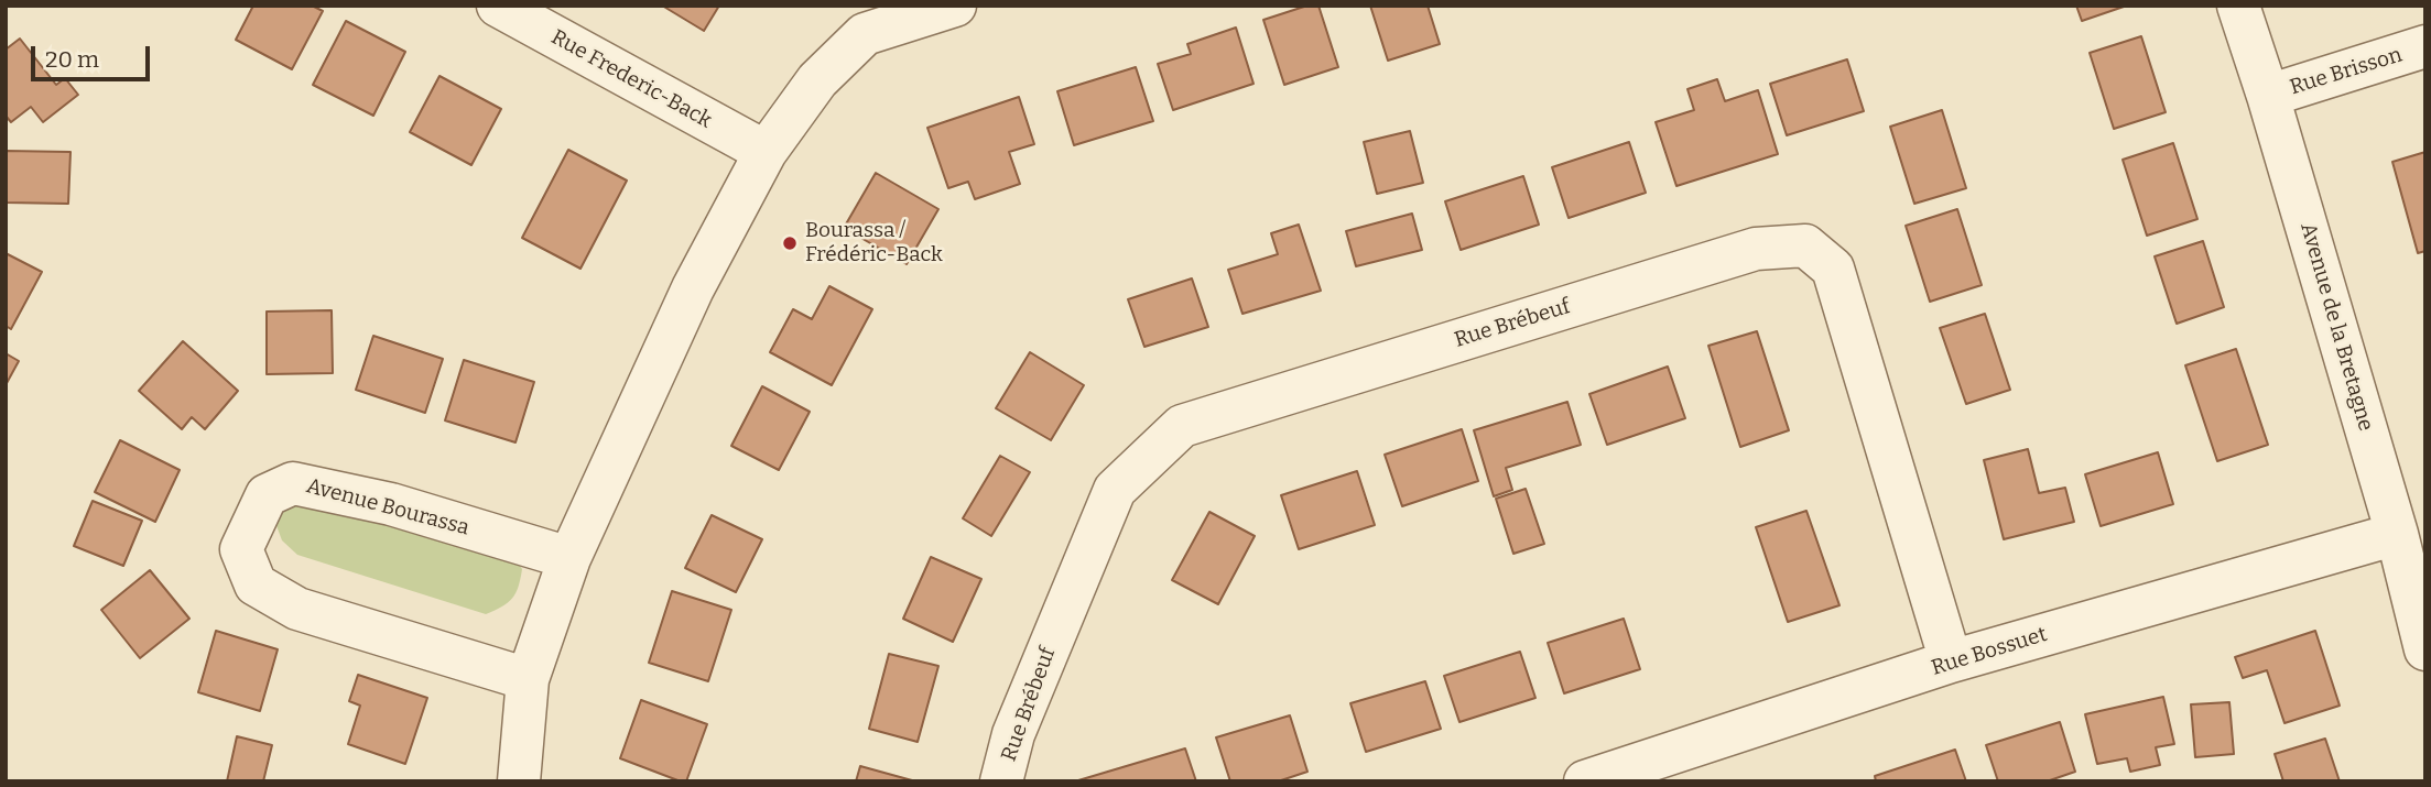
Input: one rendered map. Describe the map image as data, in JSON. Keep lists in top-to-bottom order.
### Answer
{
  "streets": {
    "street": [
      "Rue Brisson",
      "Rue Frederic-Back",
      "Rue Brébeuf",
      "Avenue de la Bretagne",
      "Avenue Bourassa",
      "Rue Bossuet"
    ]
  },
  "crossings": [
    ["Rue Brisson", "Avenue de la Bretagne"],
    ["Rue Brébeuf", "Rue Bossuet"],
    ["Avenue de la Bretagne", "Rue Bossuet"]
  ],
  "places": ["Bourassa / Frédéric-Back"],
  "scale_bar": "20 m"
}
